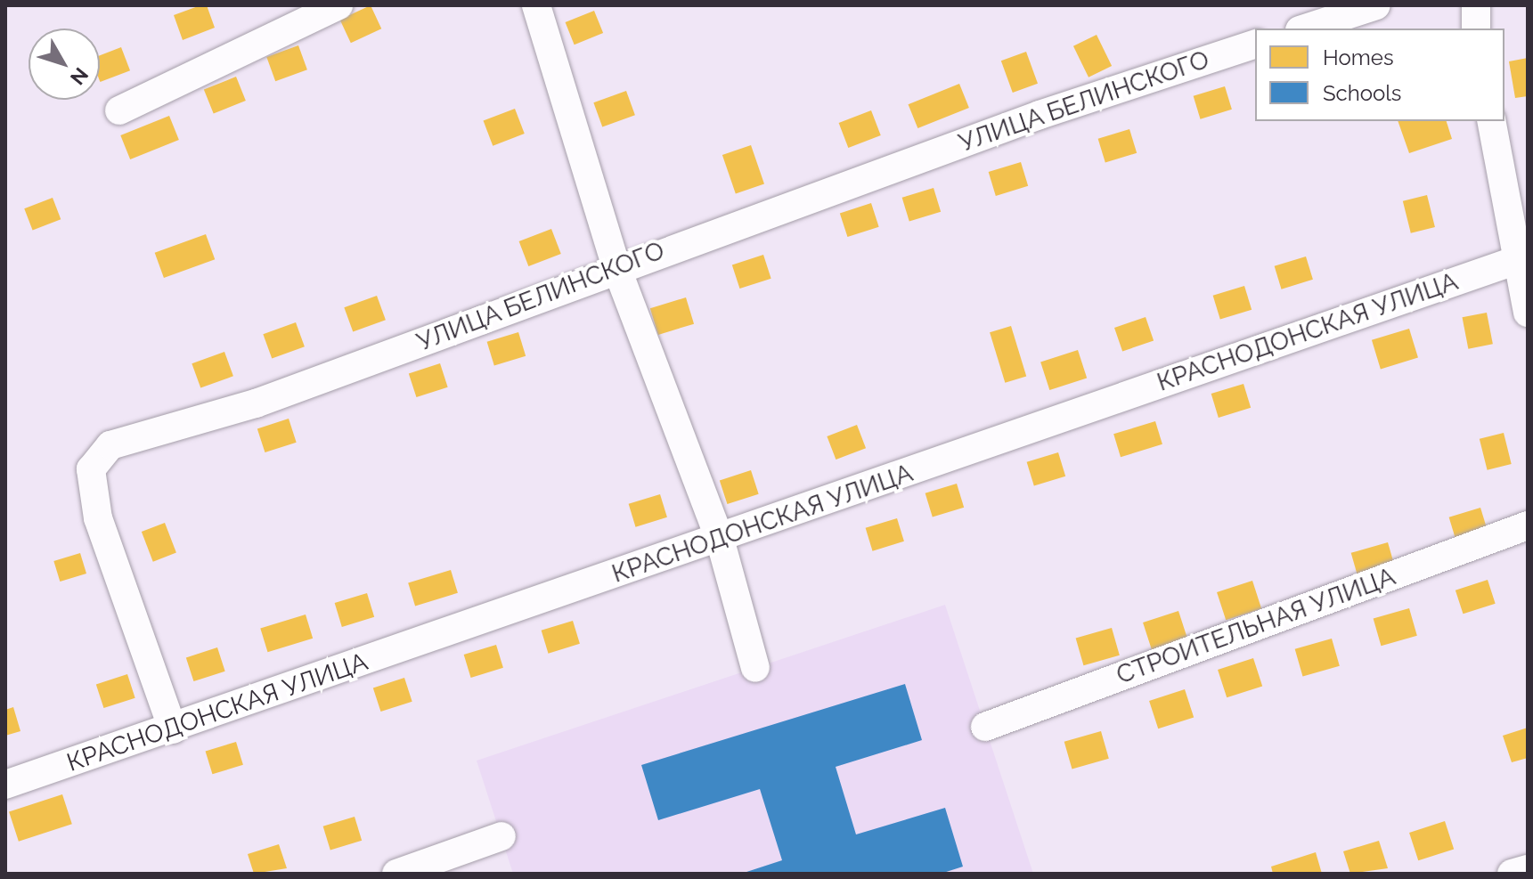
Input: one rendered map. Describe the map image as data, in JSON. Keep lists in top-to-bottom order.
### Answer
{
  "streets": {
    "street": ["УЛИЦА БЕЛИНСКОГО", "КРАСНОДОНСКАЯ УЛИЦА", "СТРОИТЕЛЬНАЯ УЛИЦА"]
  },
  "crossings": [
    ["УЛИЦА БЕЛИНСКОГО", "КРАСНОДОНСКАЯ УЛИЦА"]
  ],
  "legend": ["Homes", "Schools"],
  "north": "bottom right"
}
